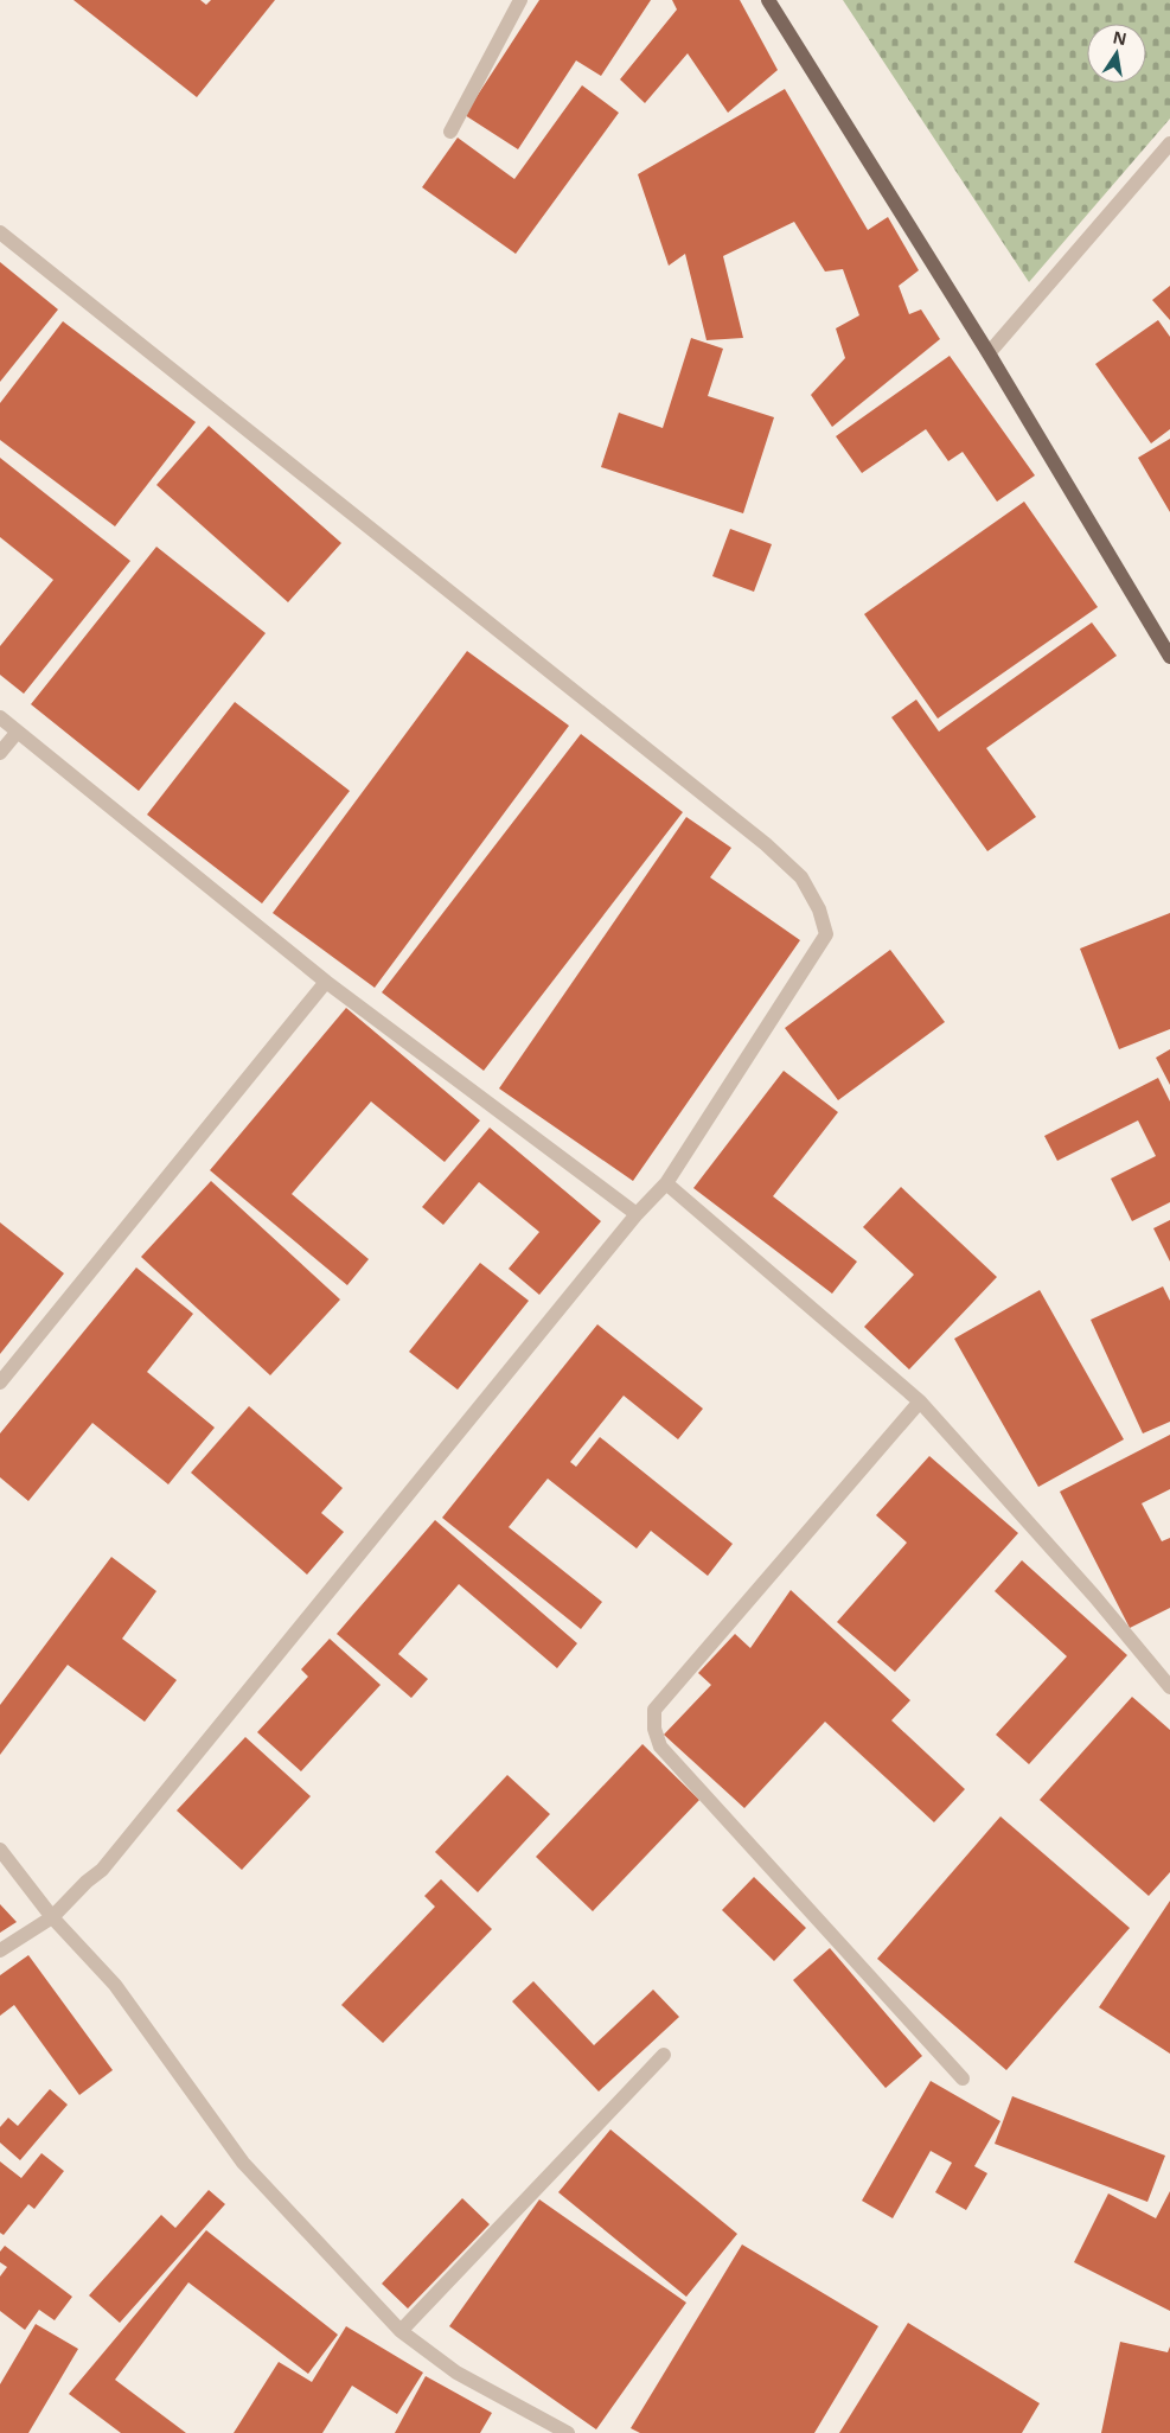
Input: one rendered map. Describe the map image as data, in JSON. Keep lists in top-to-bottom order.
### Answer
{
  "north": "top"
}
